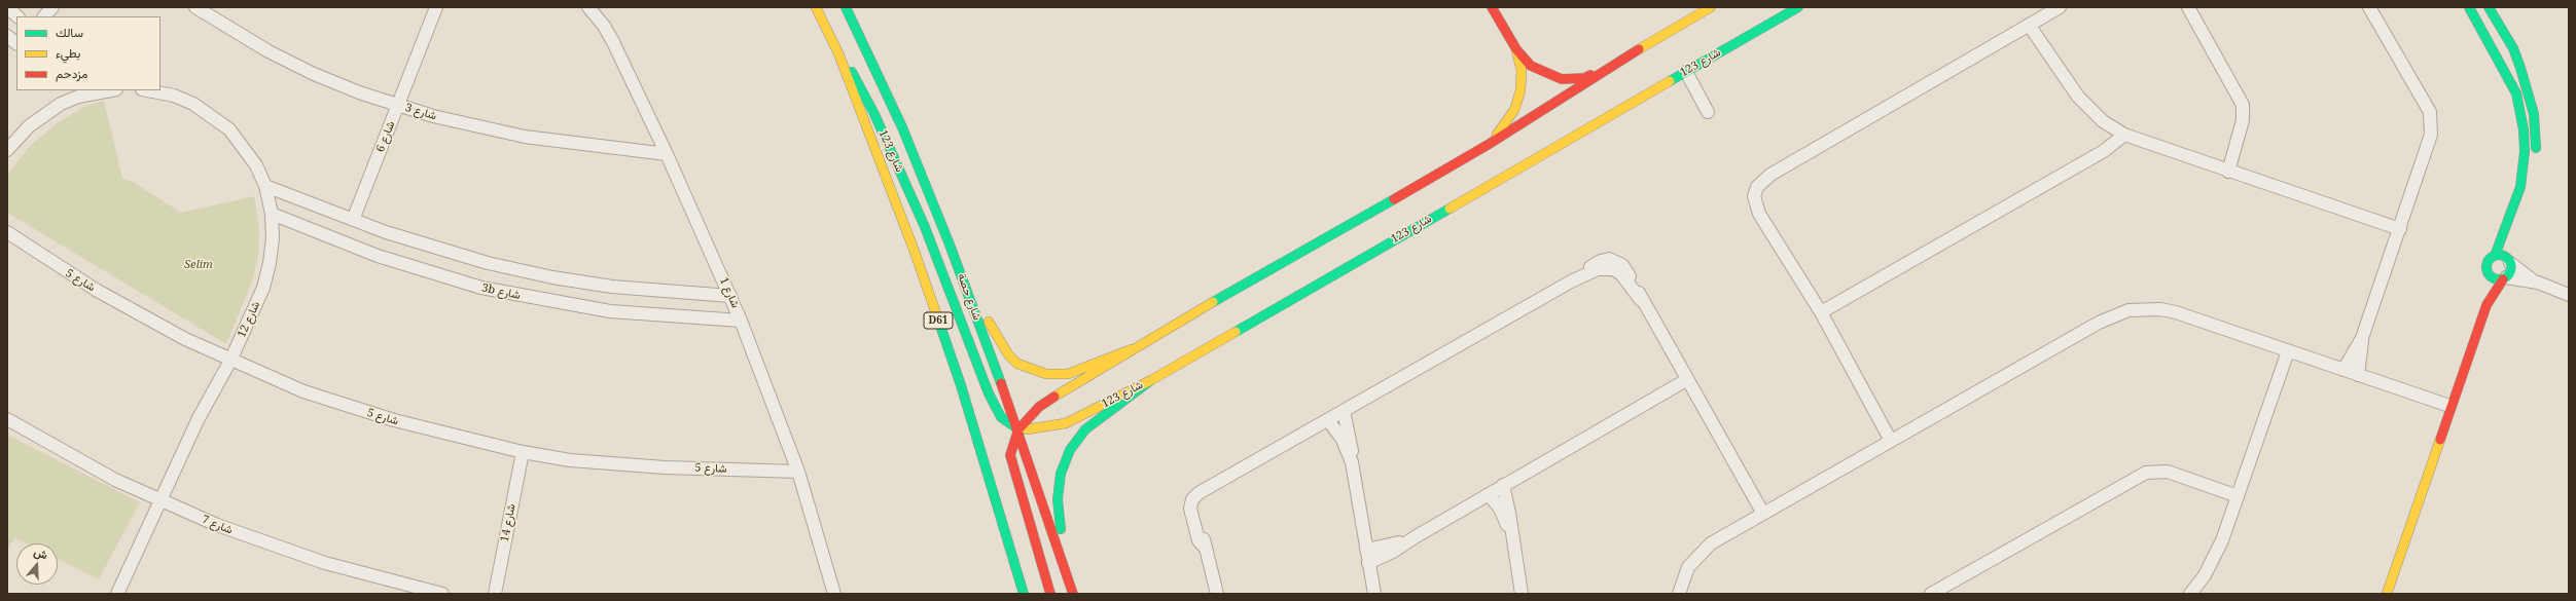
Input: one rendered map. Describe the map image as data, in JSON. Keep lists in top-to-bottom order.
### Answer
{
  "streets": {
    "main road": ["شارع 123", "شارع حصة", "D61"],
    "street": [
      "شارع 3",
      "شارع 6",
      "شارع 5",
      "3b شارع",
      "شارع 1",
      "شارع 12",
      "شارع 14",
      "شارع 7"
    ]
  },
  "crossings": [
    ["شارع 123", "شارع حصة"],
    ["شارع 123", "D61"],
    ["شارع 3", "شارع 6"],
    ["شارع 3", "شارع 1"],
    ["شارع 5", "شارع 1"],
    ["شارع 5", "شارع 12"],
    ["شارع 5", "شارع 14"],
    ["3b شارع", "شارع 1"],
    ["3b شارع", "شارع 12"],
    ["شارع 12", "شارع 7"]
  ],
  "parks": ["Selim"],
  "legend": ["سالك", "بطيء", "مزدحم"],
  "north": "top"
}
